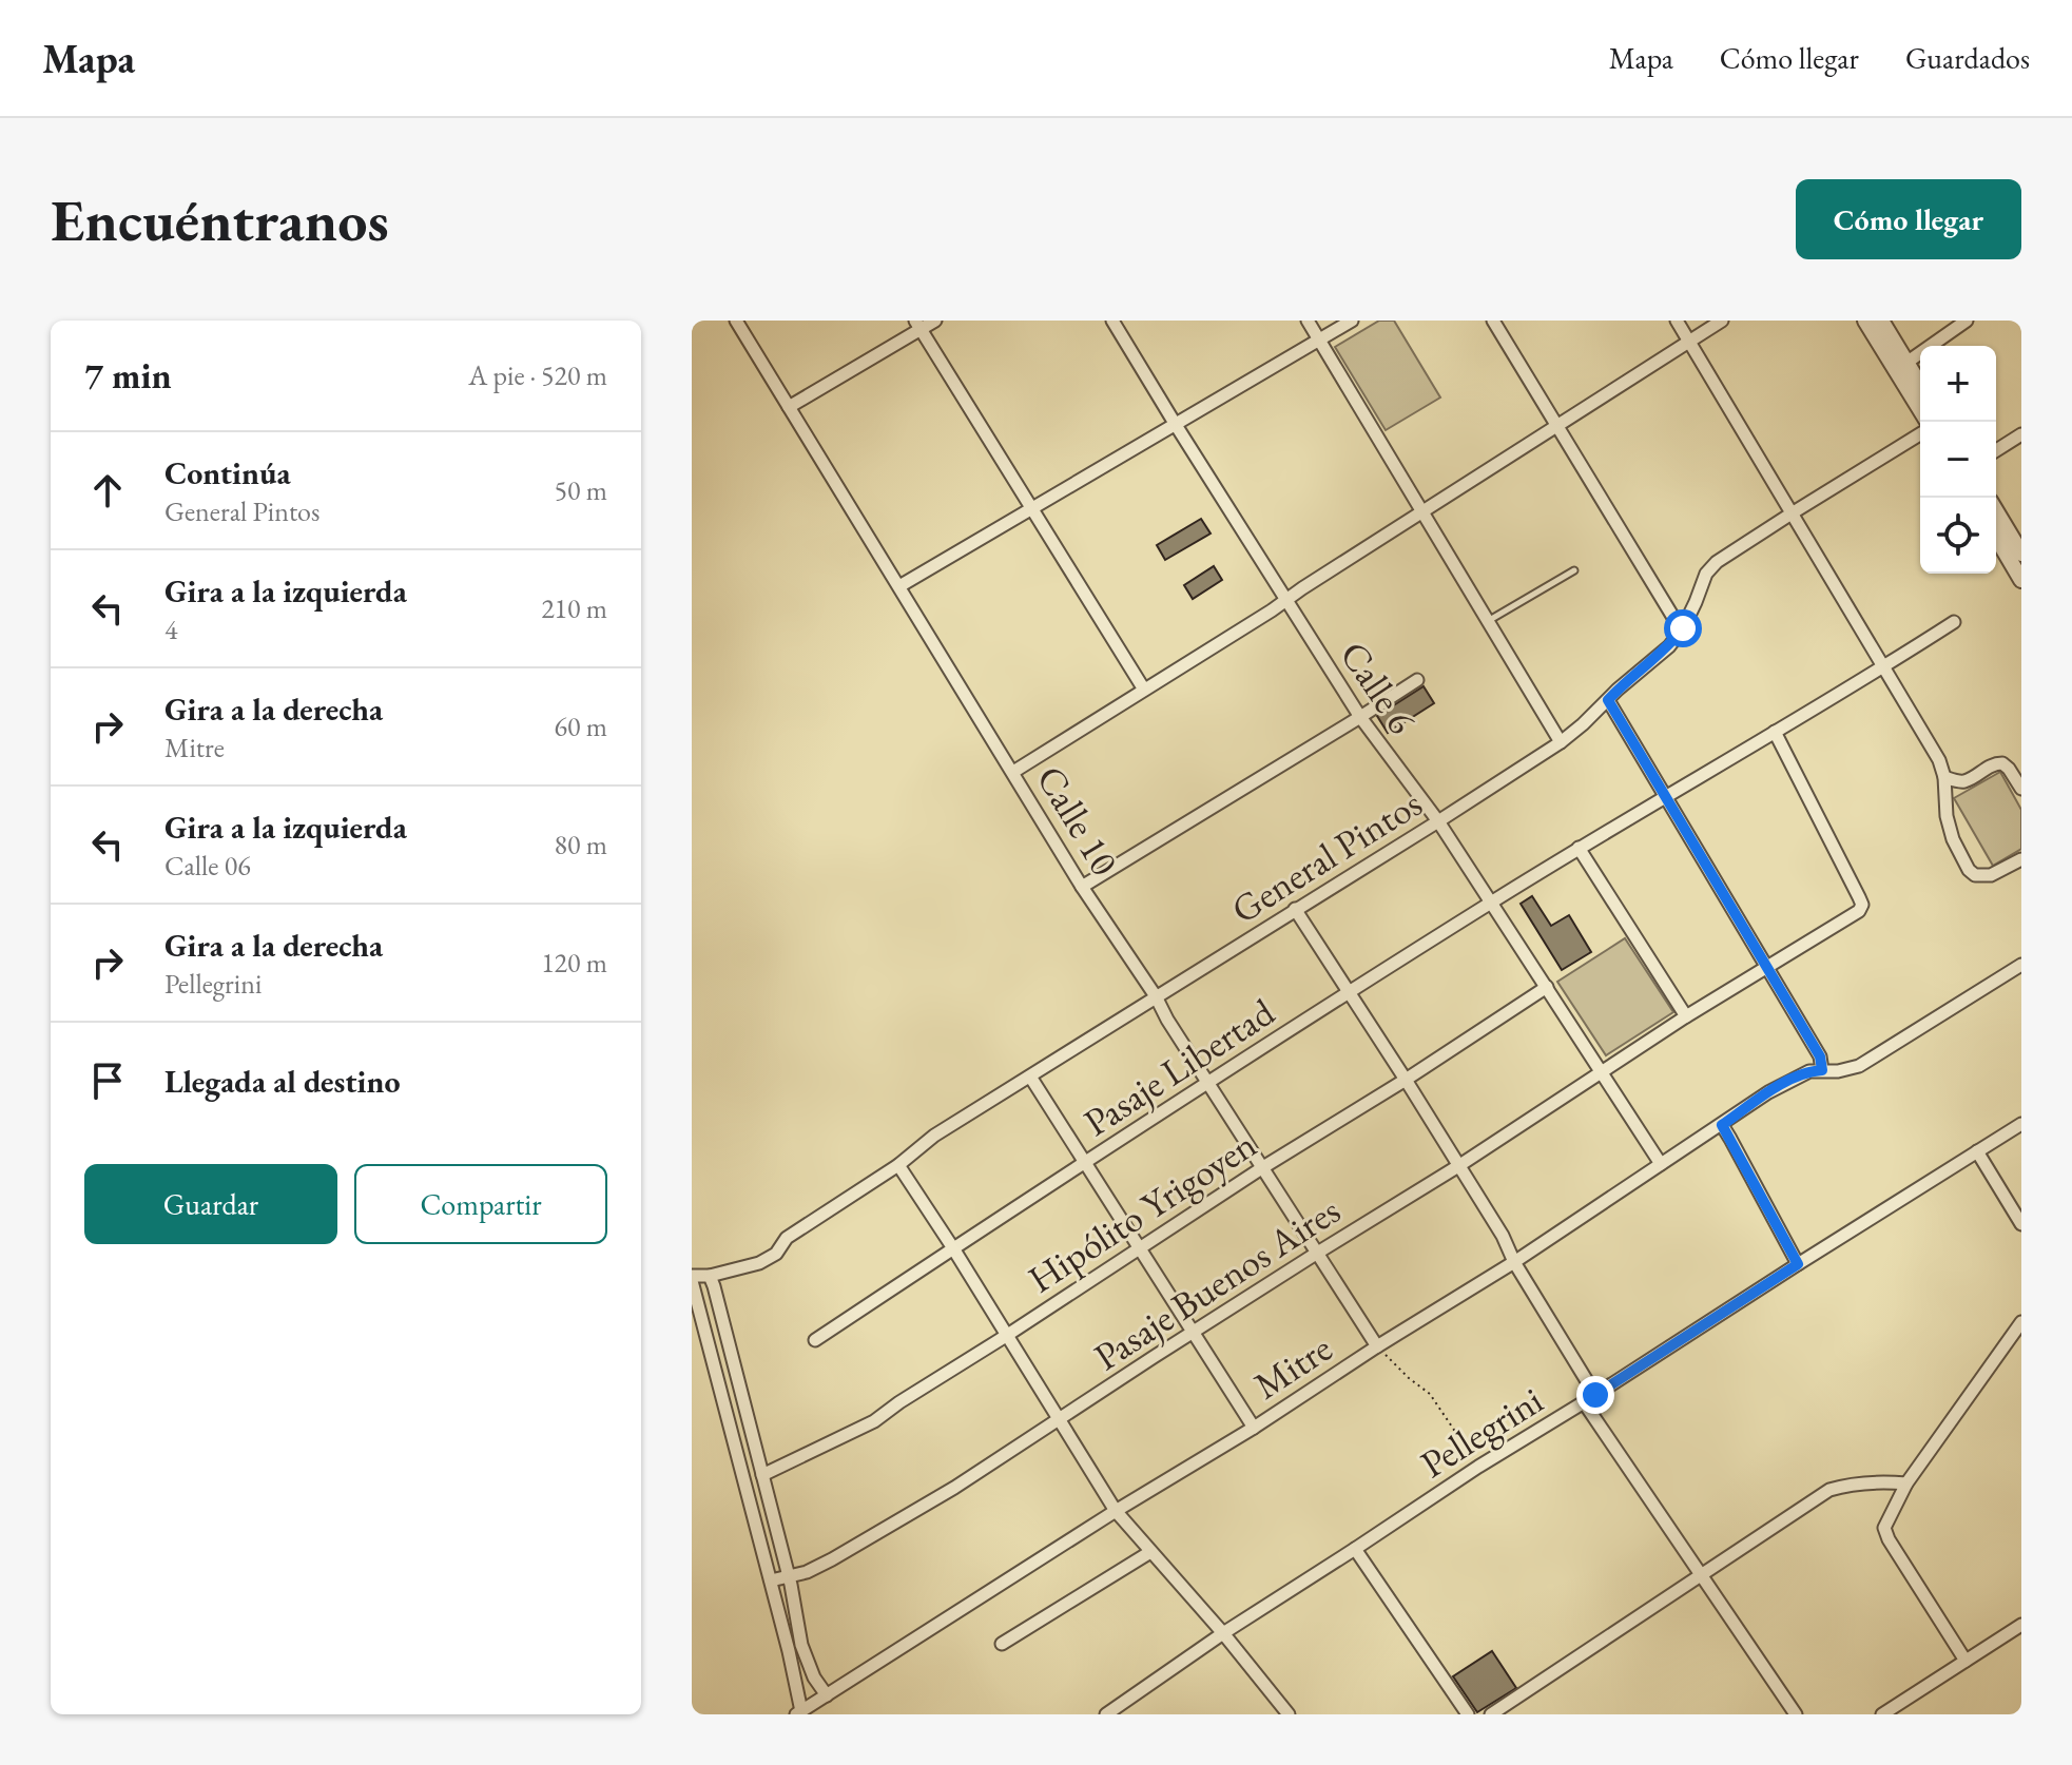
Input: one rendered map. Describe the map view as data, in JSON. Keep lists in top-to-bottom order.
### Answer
{
  "streets": {
    "street": [
      "Calle 6",
      "Calle 10",
      "General Pintos",
      "Pasaje Libertad",
      "Hipólito Yrigoyen",
      "Pasaje Buenos Aires",
      "Mitre",
      "Pellegrini"
    ]
  },
  "crossings": [
    ["Calle 6", "General Pintos"],
    ["Calle 6", "Pasaje Libertad"],
    ["Calle 6", "Hipólito Yrigoyen"],
    ["Calle 6", "Pasaje Buenos Aires"],
    ["Calle 6", "Mitre"],
    ["Calle 10", "General Pintos"],
    ["Calle 10", "Pasaje Libertad"],
    ["Calle 10", "Hipólito Yrigoyen"],
    ["Calle 10", "Pasaje Buenos Aires"],
    ["Calle 10", "Mitre"],
    ["Pasaje Libertad", "Pasaje Buenos Aires"]
  ],
  "page": {
    "header": "Mapa",
    "nav": ["Mapa", "Cómo llegar", "Guardados"],
    "buttons": [
      "Cómo llegar",
      ["Guardar", "Compartir"]
    ],
    "title": "Encuéntranos",
    "heading": ["7 min", "A pie · 520 m"],
    "map_buttons": ["+", "−"],
    "list": [
      ["Continúa", "General Pintos", "50 m"],
      ["Gira a la izquierda", "4", "210 m"],
      ["Gira a la derecha", "Mitre", "60 m"],
      ["Gira a la izquierda", "Calle 06", "80 m"],
      ["Gira a la derecha", "Pellegrini", "120 m"],
      "Llegada al destino"
    ]
  }
}
